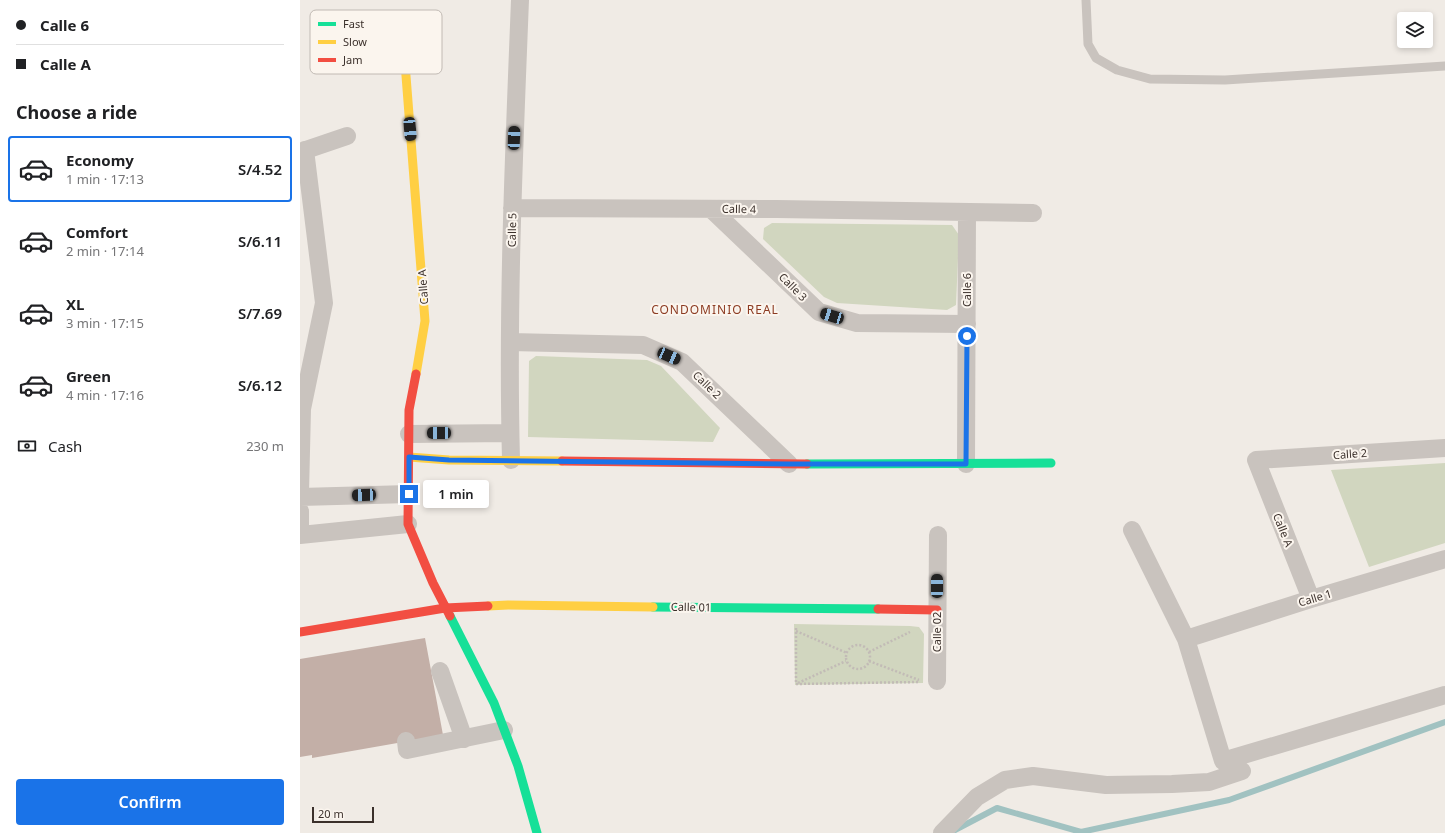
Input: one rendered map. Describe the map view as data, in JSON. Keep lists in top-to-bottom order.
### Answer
{
  "streets": {
    "street": [
      "Calle 4",
      "Calle 5",
      "Calle A",
      "Calle 3",
      "Calle 6",
      "Calle 2",
      "Calle 1",
      "Calle 01",
      "Calle 02"
    ]
  },
  "crossings": [
    ["Calle 4", "Calle 5"],
    ["Calle 4", "Calle 3"],
    ["Calle 4", "Calle 6"],
    ["Calle 5", "Calle 2"],
    ["Calle A", "Calle 2"],
    ["Calle A", "Calle 1"],
    ["Calle 3", "Calle 6"],
    ["Calle 01", "Calle 02"]
  ],
  "districts": ["CONDOMINIO REAL"],
  "legend": ["Fast", "Slow", "Jam"],
  "scale_bar": "20 m",
  "page": {
    "banner": ["Calle 6", "Calle A"],
    "heading": "Choose a ride",
    "list": [
      {
        "name": "Economy",
        "note": "1 min · 17:13",
        "value": "S/4.52"
      },
      {
        "name": "Comfort",
        "note": "2 min · 17:14",
        "value": "S/6.11"
      },
      {
        "name": "XL",
        "note": "3 min · 17:15",
        "value": "S/7.69"
      },
      {
        "name": "Green",
        "note": "4 min · 17:16",
        "value": "S/6.12"
      }
    ],
    "pay": ["Cash", "230 m"],
    "bubble": "1 min",
    "buttons": "Confirm",
    "scale": "20 m"
  }
}
